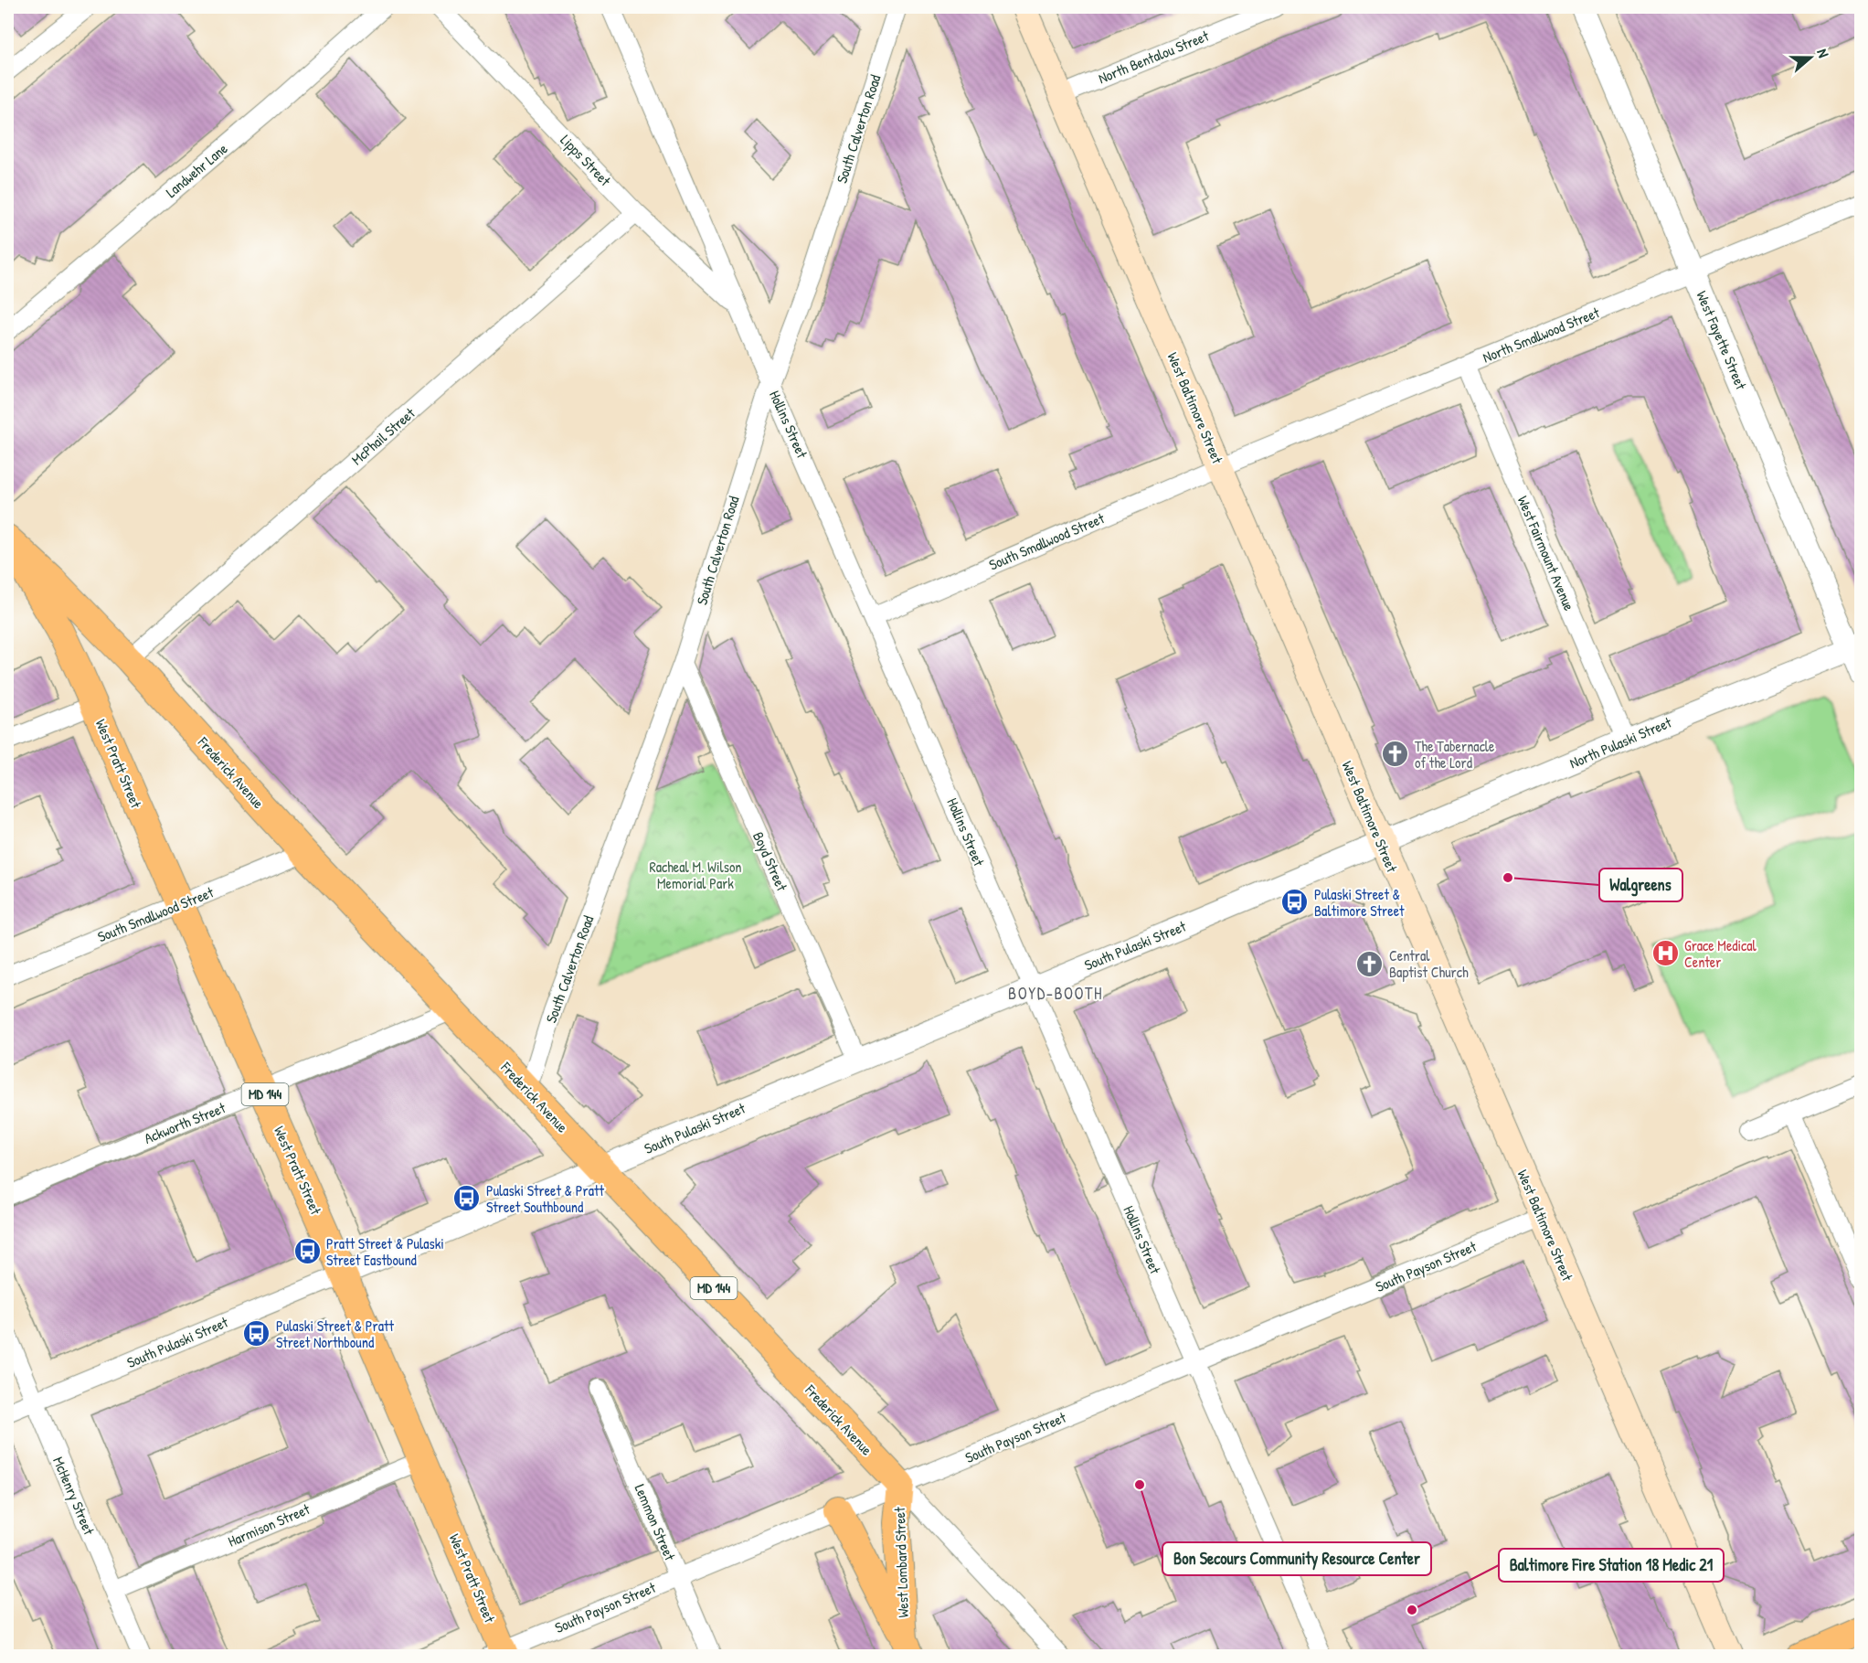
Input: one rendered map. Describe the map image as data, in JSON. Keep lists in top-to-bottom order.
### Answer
{
  "streets": {
    "main road": [
      "West Baltimore Street",
      "West Pratt Street",
      "Frederick Avenue",
      "MD 144",
      "West Lombard Street"
    ],
    "street": [
      "North Bentalou Street",
      "South Calverton Road",
      "Lipps Street",
      "Landwehr Lane",
      "North Smallwood Street",
      "West Fayette Street",
      "Hollins Street",
      "McPhail Street",
      "South Smallwood Street",
      "West Fairmount Avenue",
      "North Pulaski Street",
      "Boyd Street",
      "South Pulaski Street",
      "Ackworth Street",
      "South Payson Street",
      "McHenry Street",
      "Lemmon Street",
      "Harmison Street"
    ]
  },
  "crossings": [
    ["North Bentalou Street", "West Baltimore Street"],
    ["South Calverton Road", "Hollins Street"],
    ["South Calverton Road", "Frederick Avenue"],
    ["South Calverton Road", "Boyd Street"],
    ["Lipps Street", "Hollins Street"],
    ["Lipps Street", "McPhail Street"],
    ["North Smallwood Street", "West Fayette Street"],
    ["North Smallwood Street", "West Baltimore Street"],
    ["North Smallwood Street", "South Smallwood Street"],
    ["North Smallwood Street", "West Fairmount Avenue"],
    ["West Fayette Street", "North Pulaski Street"],
    ["West Baltimore Street", "South Smallwood Street"],
    ["West Baltimore Street", "North Pulaski Street"],
    ["West Baltimore Street", "South Pulaski Street"],
    ["West Baltimore Street", "South Payson Street"],
    ["Hollins Street", "South Smallwood Street"],
    ["Hollins Street", "South Pulaski Street"],
    ["Hollins Street", "South Payson Street"],
    ["McPhail Street", "Frederick Avenue"],
    ["South Smallwood Street", "West Pratt Street"],
    ["South Smallwood Street", "Frederick Avenue"],
    ["West Fairmount Avenue", "North Pulaski Street"],
    ["North Pulaski Street", "South Pulaski Street"],
    ["West Pratt Street", "Frederick Avenue"],
    ["West Pratt Street", "South Pulaski Street"],
    ["West Pratt Street", "Ackworth Street"],
    ["West Pratt Street", "South Payson Street"],
    ["West Pratt Street", "Harmison Street"],
    ["Frederick Avenue", "South Pulaski Street"],
    ["Frederick Avenue", "Ackworth Street"],
    ["Frederick Avenue", "South Payson Street"],
    ["Frederick Avenue", "West Lombard Street"],
    ["Boyd Street", "South Pulaski Street"],
    ["South Pulaski Street", "McHenry Street"],
    ["South Payson Street", "Lemmon Street"],
    ["South Payson Street", "West Lombard Street"],
    ["McHenry Street", "Harmison Street"]
  ],
  "districts": ["BOYD-BOOTH"],
  "parks": ["Racheal M. Wilson Memorial Park"],
  "places": {
    "church": ["The Tabernacle of the Lord", "Central Baptist Church"],
    "other": ["Walgreens", "Bon Secours Community Resource Center", "Baltimore Fire Station 18 Medic 21"],
    "bus stop": [
      "Pulaski Street & Baltimore Street",
      "Pulaski Street & Pratt Street Southbound",
      "Pratt Street & Pulaski Street Eastbound",
      "Pulaski Street & Pratt Street Northbound"
    ],
    "hospital": ["Grace Medical Center"]
  },
  "north": "right"
}
